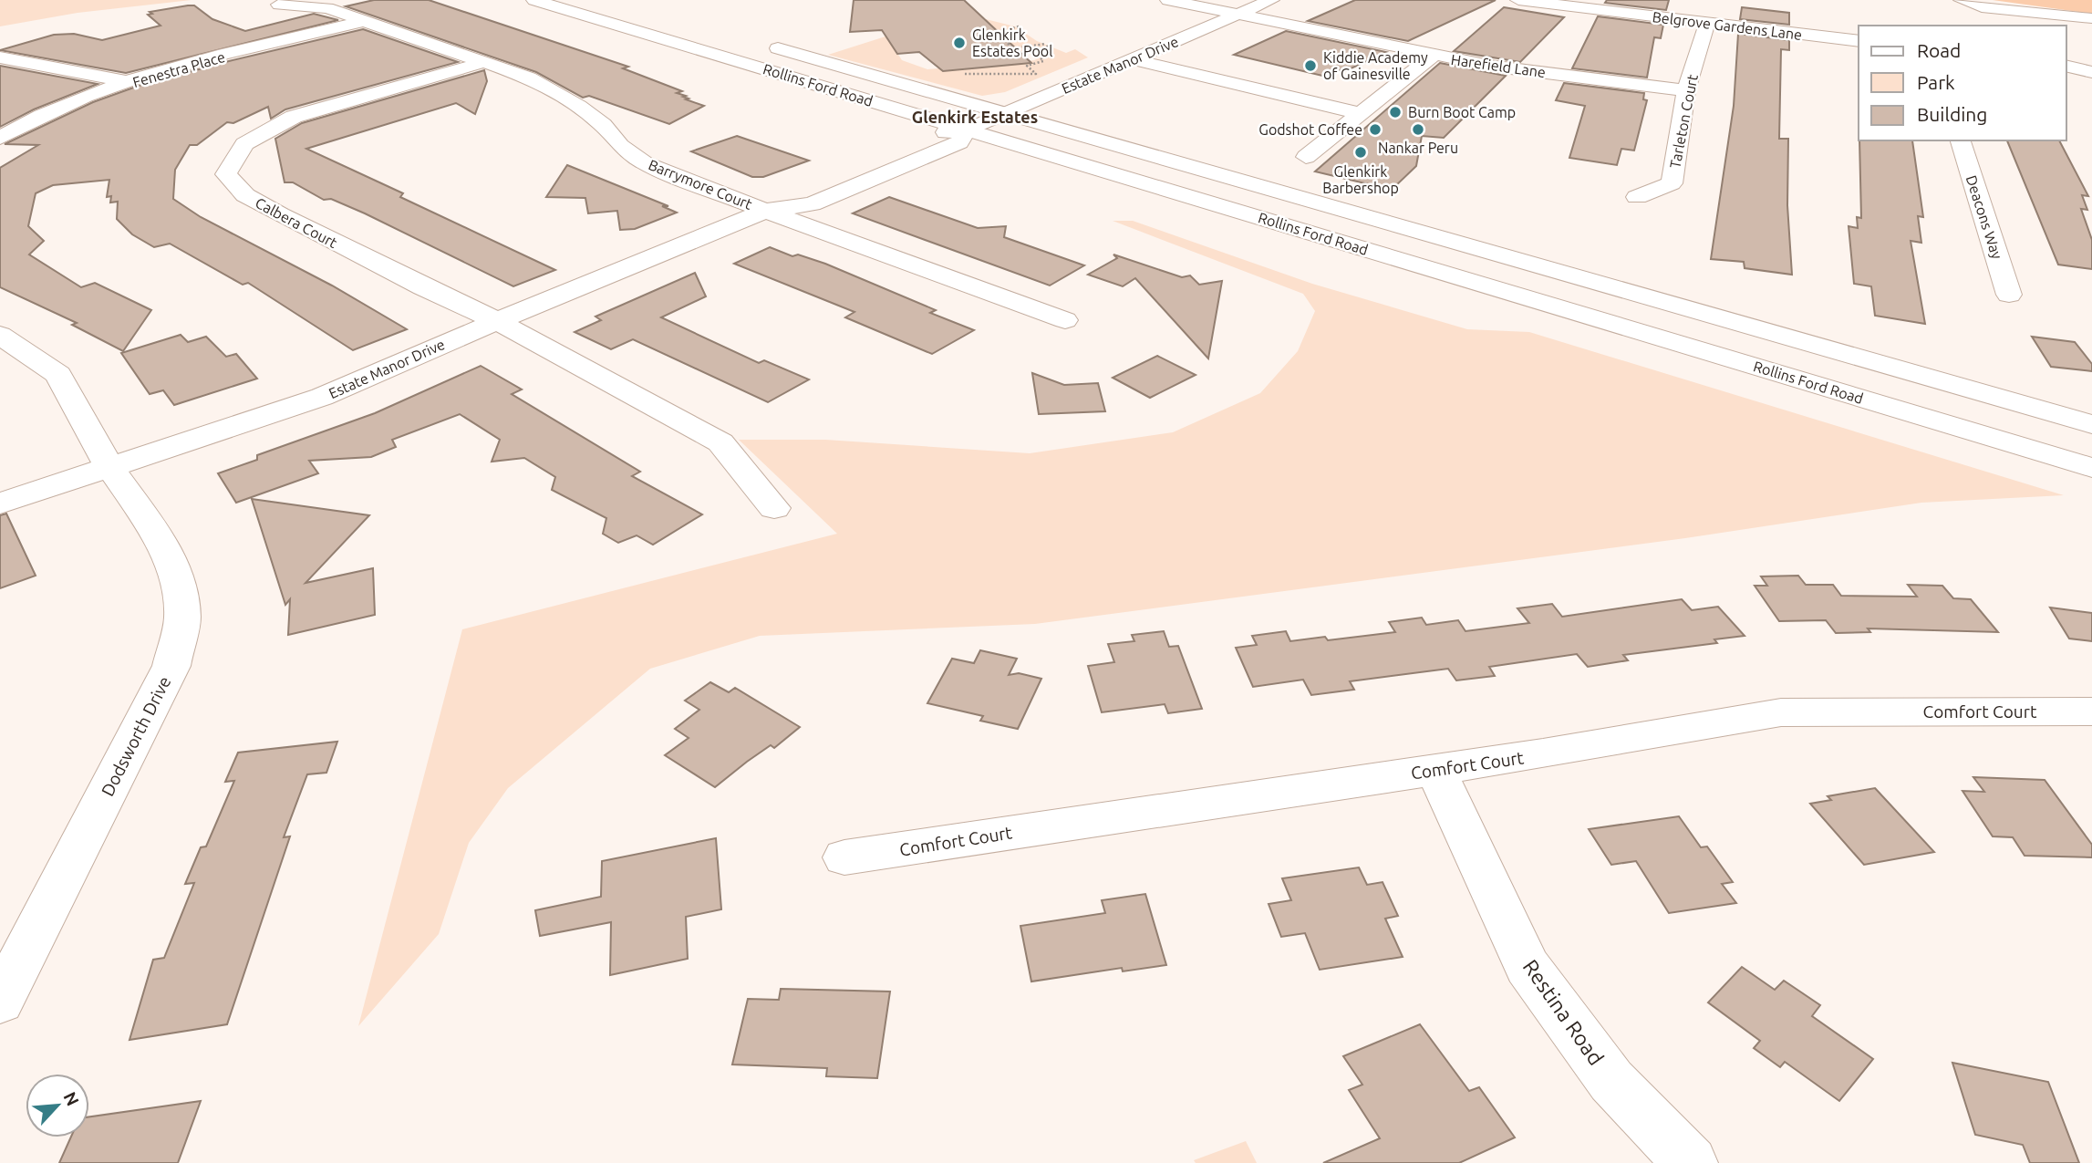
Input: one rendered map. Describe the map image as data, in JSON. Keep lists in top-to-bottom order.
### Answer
{
  "streets": {
    "street": [
      "Belgrove Gardens Lane",
      "Estate Manor Drive",
      "Harefield Lane",
      "Fenestra Place",
      "Rollins Ford Road",
      "Tarleton Court",
      "Barrymore Court",
      "Deacons Way",
      "Calbera Court",
      "Comfort Court",
      "Dodsworth Drive",
      "Restina Road"
    ]
  },
  "crossings": [
    ["Belgrove Gardens Lane", "Tarleton Court"],
    ["Estate Manor Drive", "Harefield Lane"],
    ["Estate Manor Drive", "Rollins Ford Road"],
    ["Estate Manor Drive", "Barrymore Court"],
    ["Estate Manor Drive", "Calbera Court"],
    ["Estate Manor Drive", "Dodsworth Drive"],
    ["Harefield Lane", "Tarleton Court"],
    ["Fenestra Place", "Barrymore Court"],
    ["Barrymore Court", "Calbera Court"],
    ["Comfort Court", "Restina Road"]
  ],
  "districts": ["Glenkirk Estates"],
  "places": [
    "Glenkirk Estates Pool",
    "Kiddie Academy of Gainesville",
    "Burn Boot Camp",
    "Godshot Coffee",
    "Nankar Peru",
    "Glenkirk Barbershop"
  ],
  "legend": ["Road", "Park", "Building"],
  "north": "top right"
}
